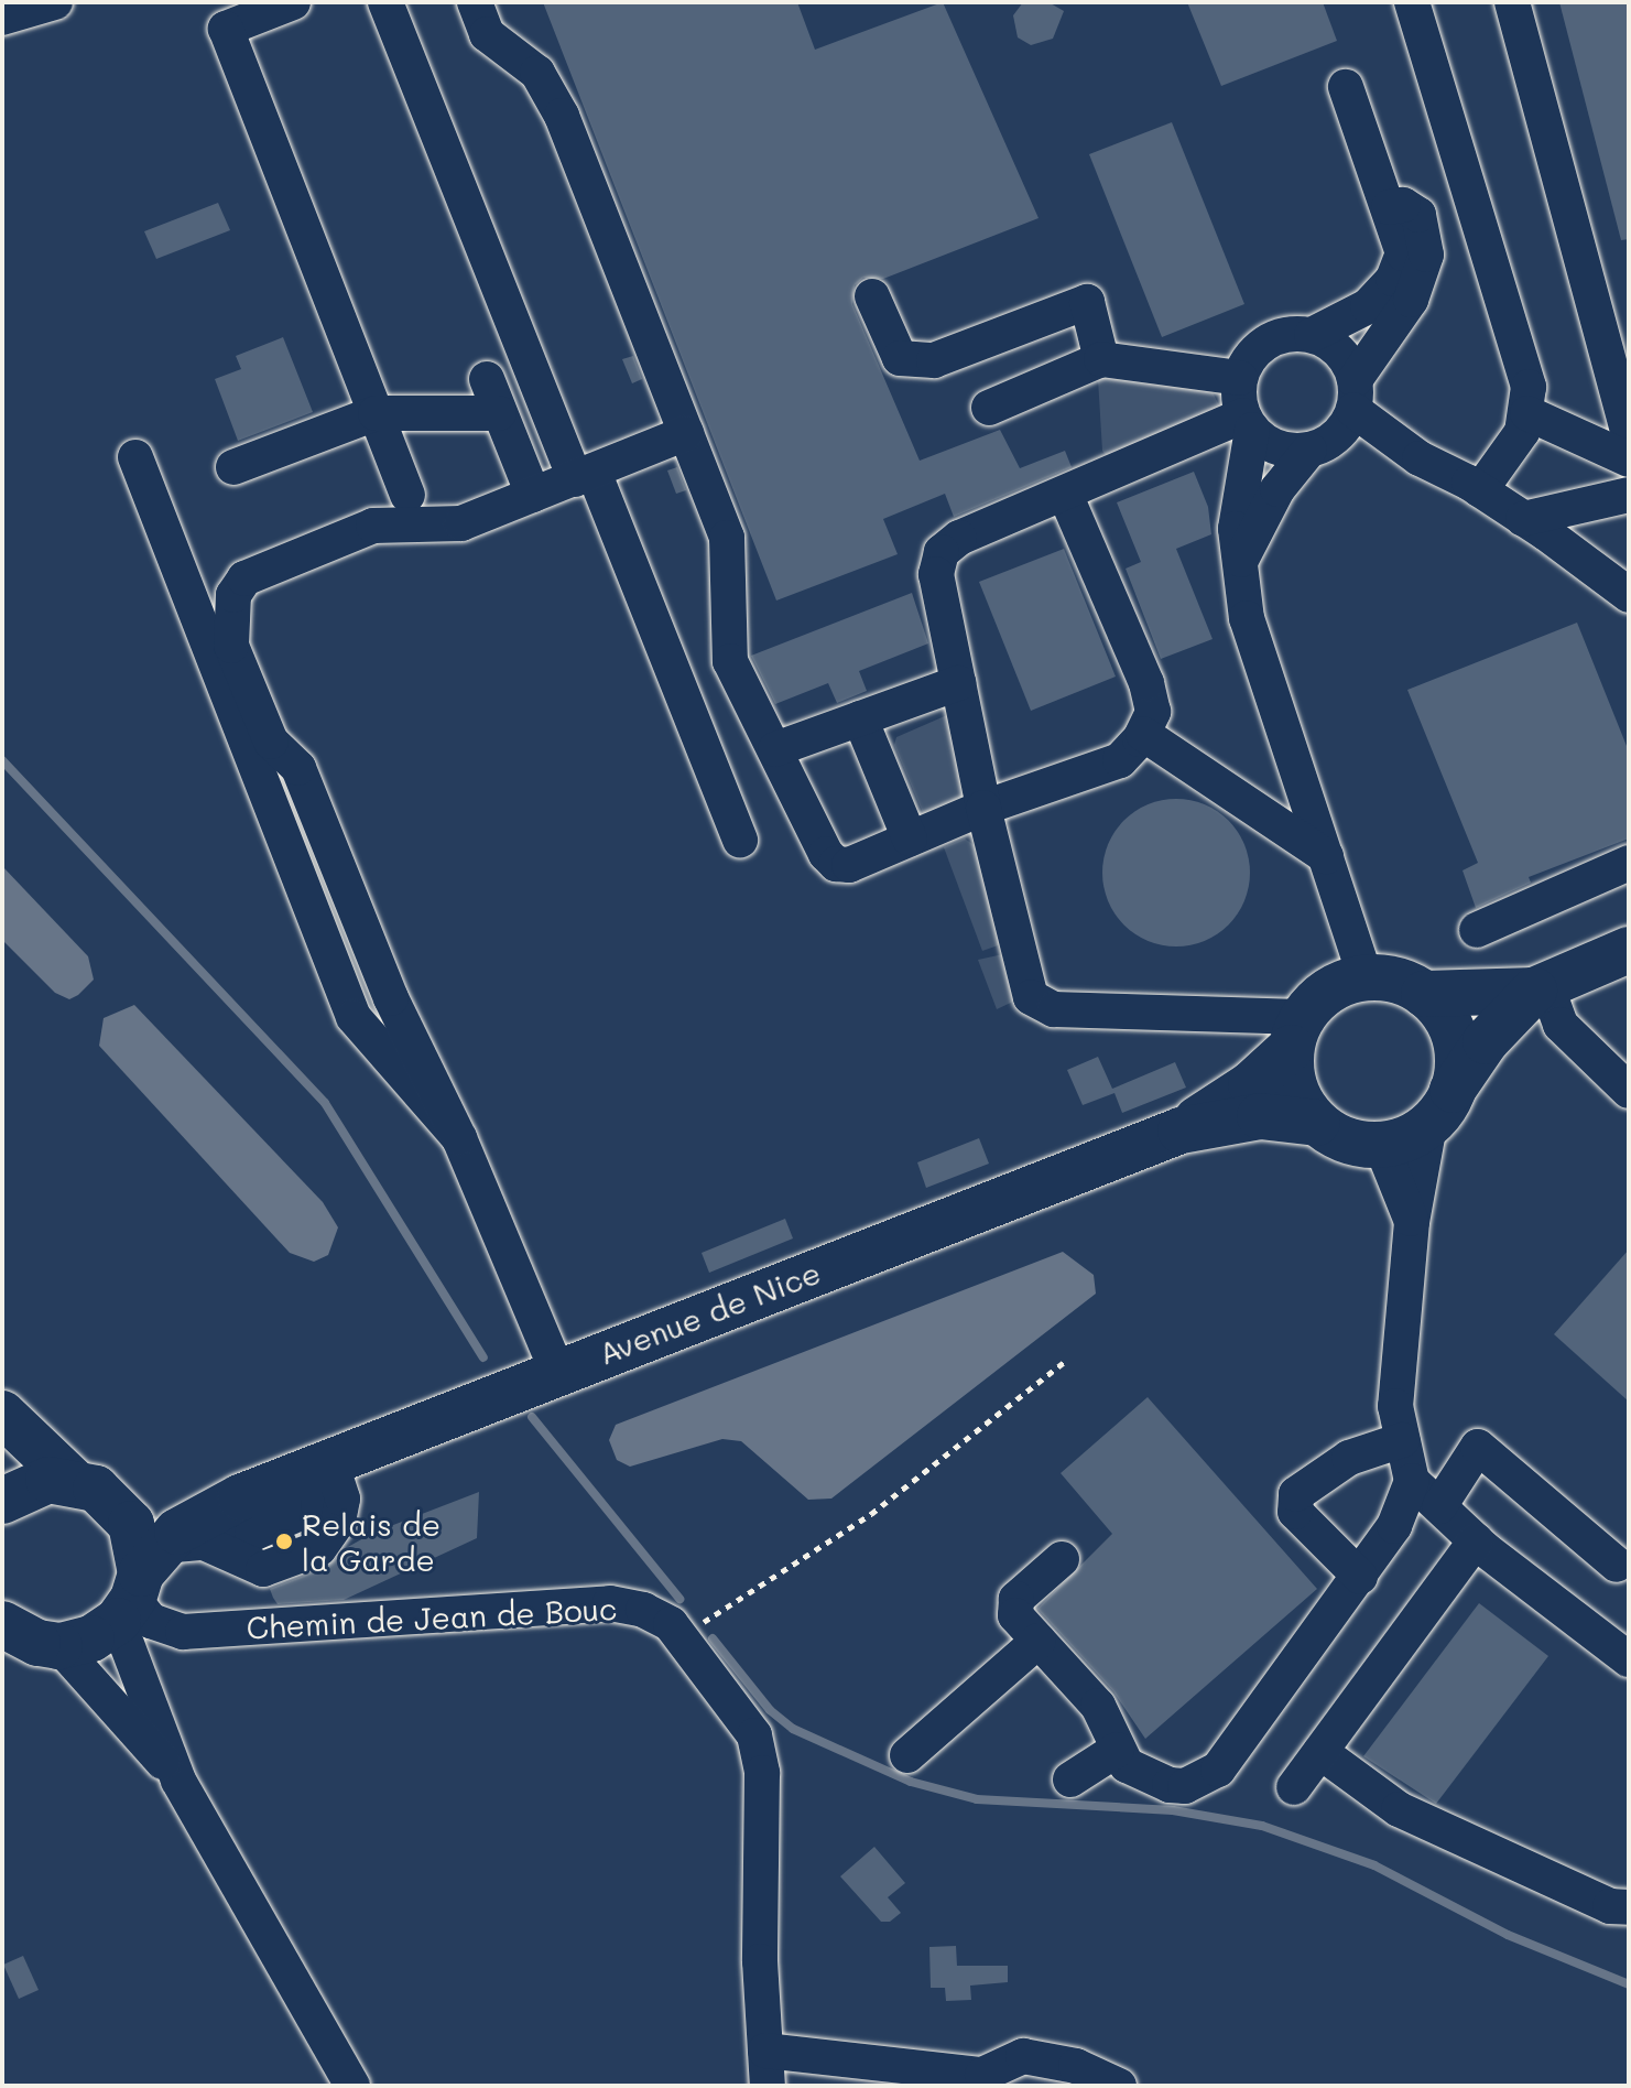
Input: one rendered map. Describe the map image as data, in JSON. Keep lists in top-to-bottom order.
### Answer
{
  "streets": {
    "main road": ["Avenue de Nice"],
    "street": ["Chemin de Jean de Bouc"]
  },
  "crossings": [
    ["Avenue de Nice", "Chemin de Jean de Bouc"]
  ],
  "places": ["Relais de la Garde"]
}
